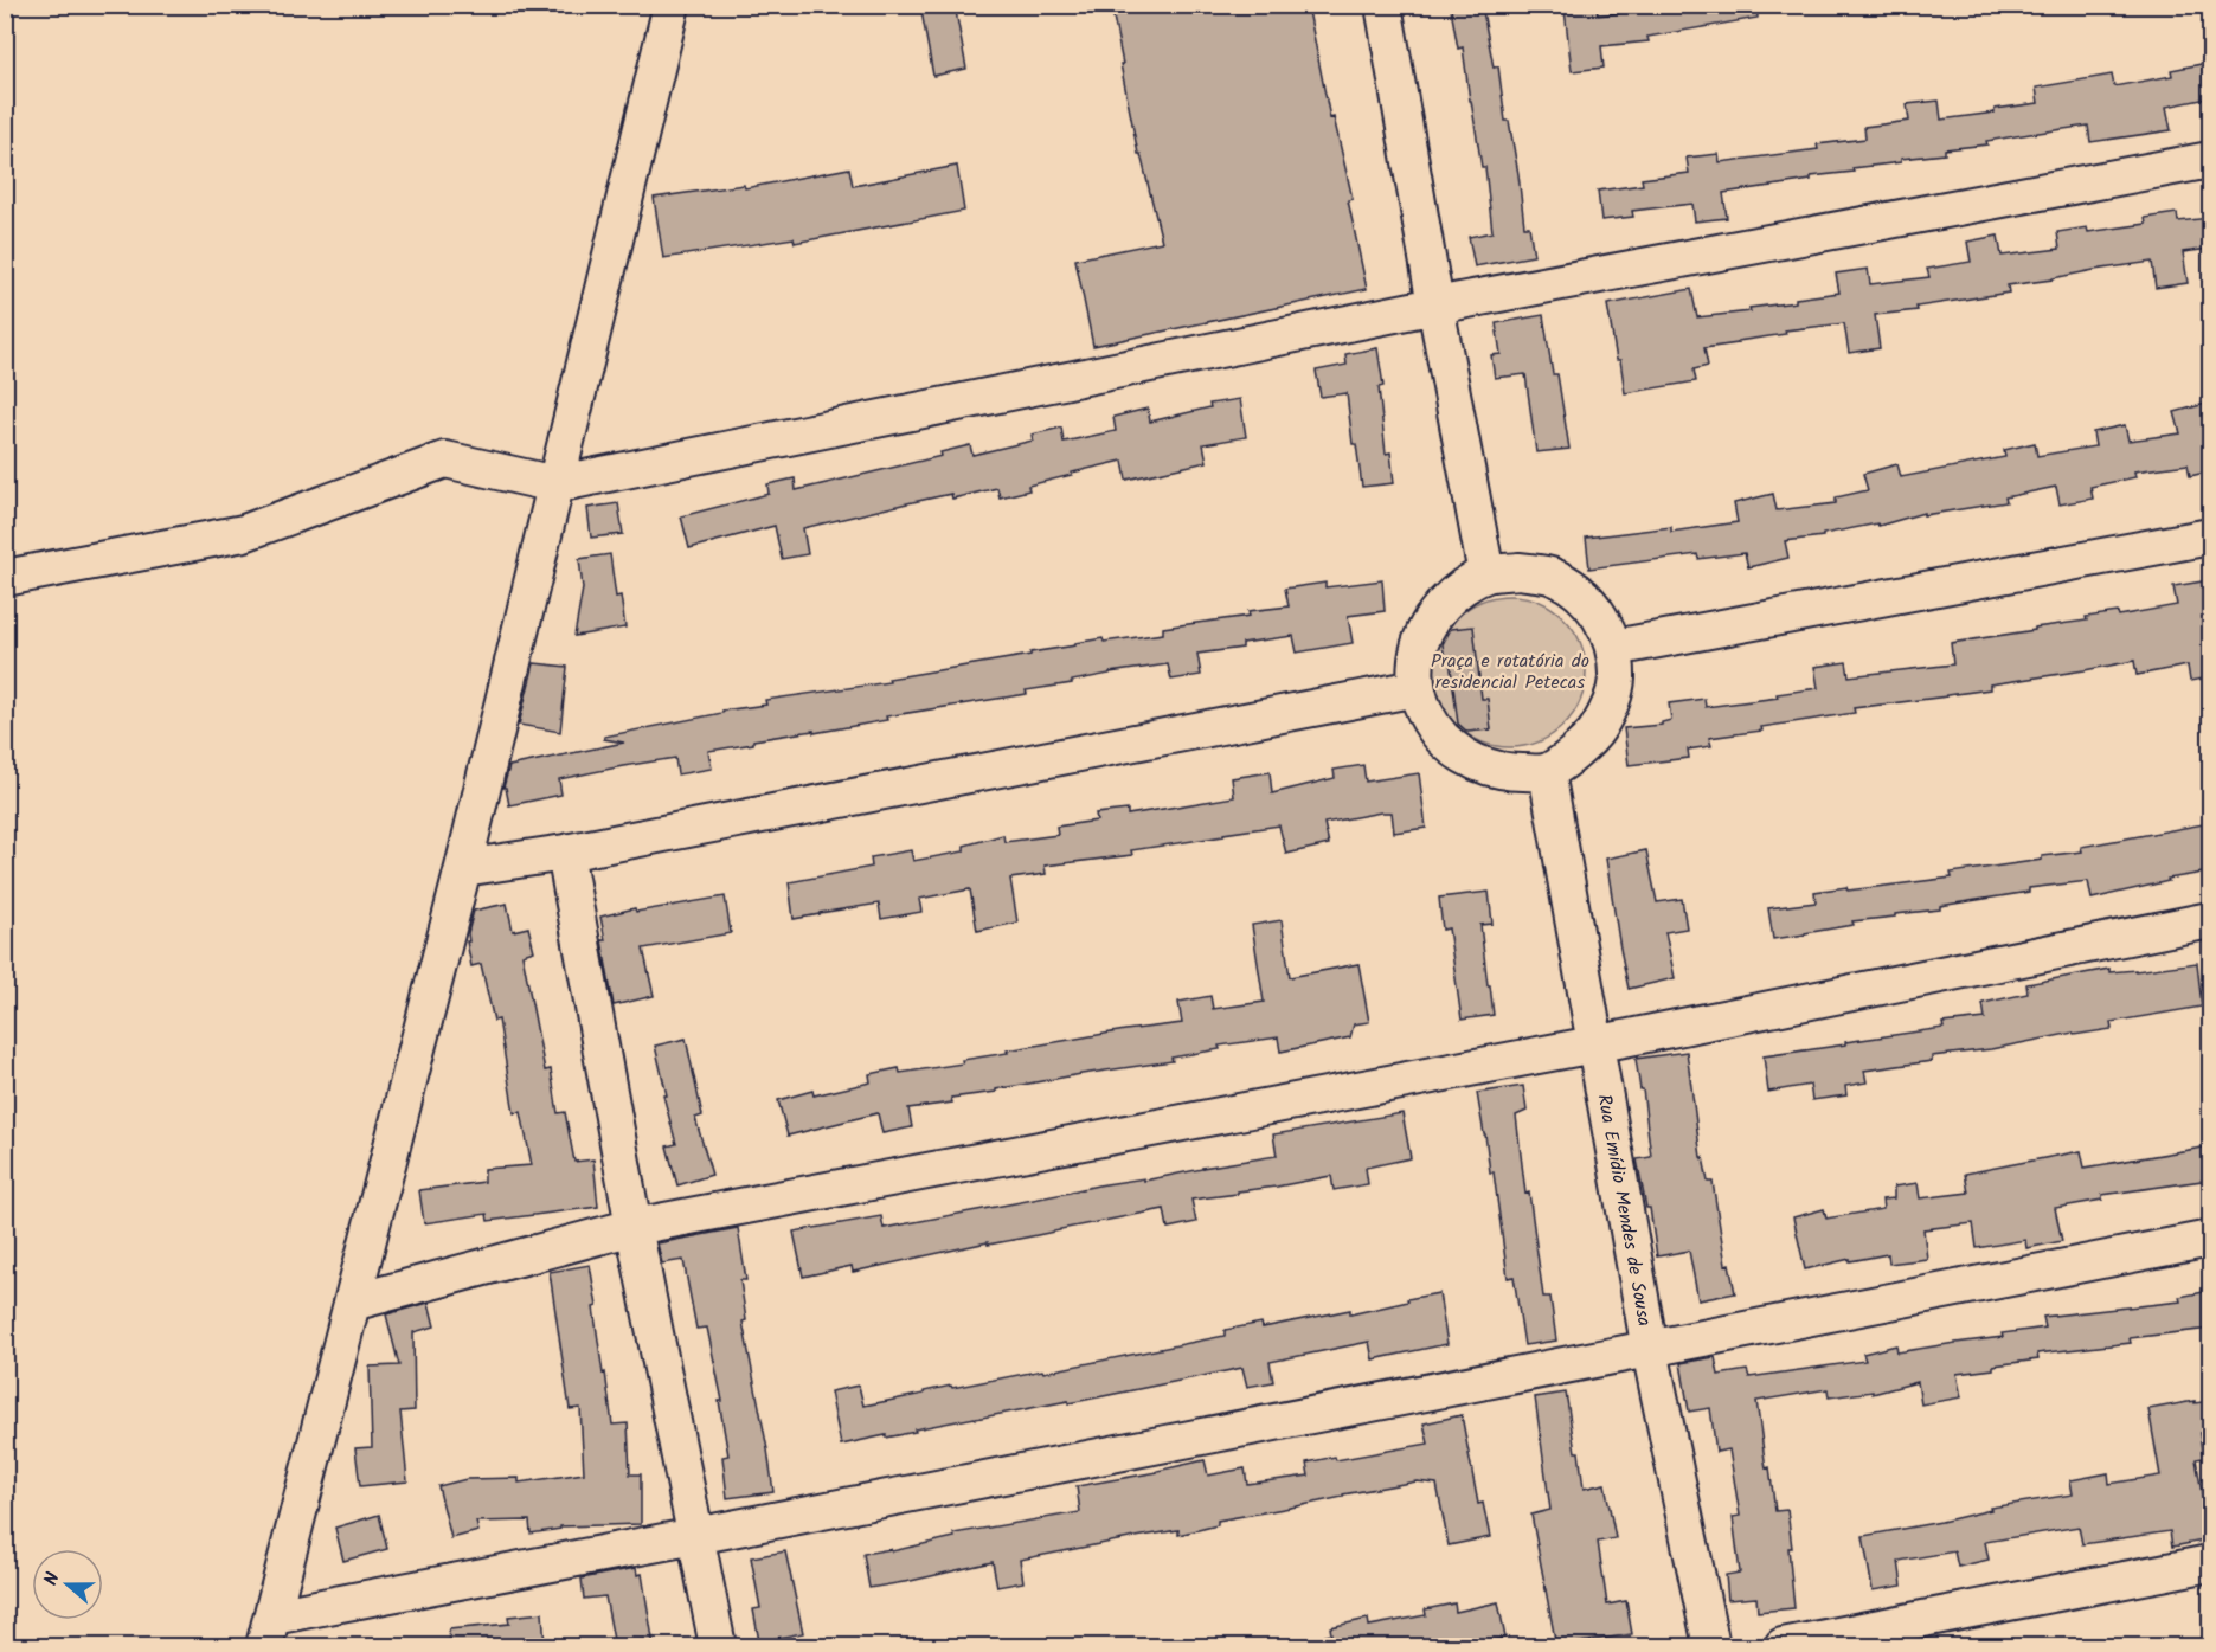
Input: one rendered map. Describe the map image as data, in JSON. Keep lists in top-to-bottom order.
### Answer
{
  "streets": {
    "street": ["Rua Emídio Mendes de Sousa"]
  },
  "parks": ["Praça e rotatória do residencial Petecas"],
  "north": "left"
}
